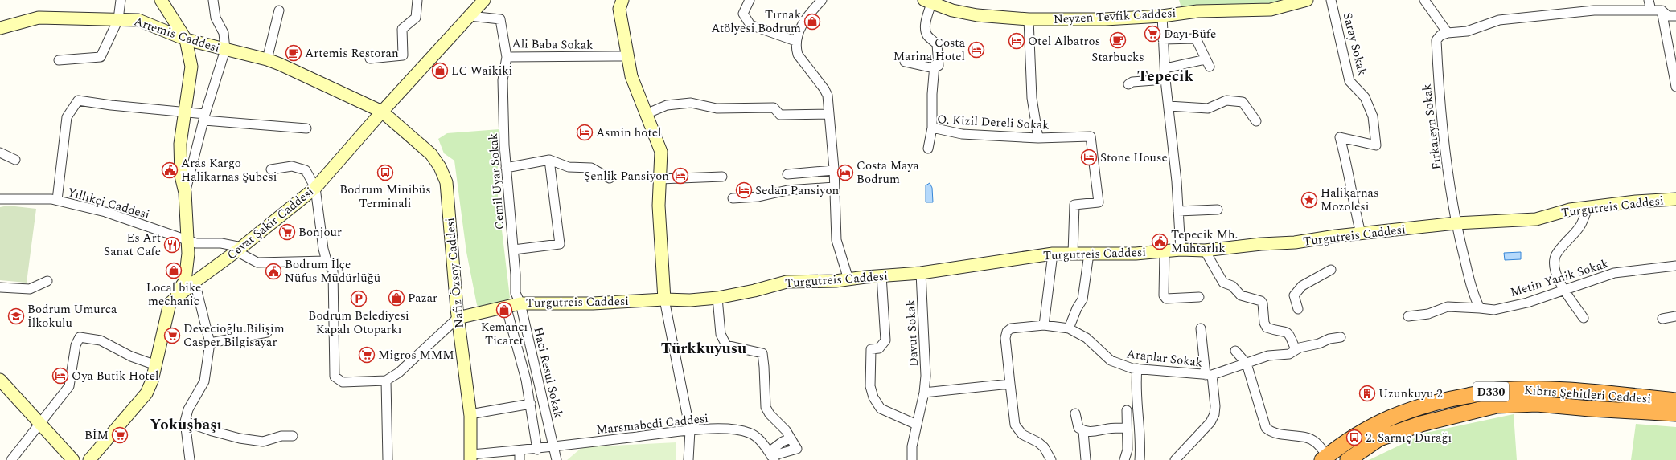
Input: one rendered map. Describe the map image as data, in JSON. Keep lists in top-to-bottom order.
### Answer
{
  "streets": {
    "highway": ["D330", "Kıbrıs Şehitleri Caddesi"],
    "main road": [
      "Neyzen Tevfik Caddesi",
      "Artemis Caddesi",
      "Turgutreis Caddesi",
      "Cevat Şakir Caddesi",
      "Nafiz Özsoy Caddesi"
    ],
    "street": [
      "Ali Baba Sokak",
      "Saray Sokak",
      "O. Kizil Dereli Sokak",
      "Fırkateyn Sokak",
      "Cemil Uyar Sokak",
      "Yıllıkçi Caddesi",
      "Metin Yanik Sokak",
      "Davut Sokak",
      "Araplar Sokak",
      "Haci Resul Sokak",
      "Marsmabedi Caddesi"
    ]
  },
  "crossings": [
    ["Artemis Caddesi", "Cevat Şakir Caddesi"],
    ["Artemis Caddesi", "Nafiz Özsoy Caddesi"],
    ["Ali Baba Sokak", "Cemil Uyar Sokak"],
    ["Ali Baba Sokak", "Cevat Şakir Caddesi"],
    ["Saray Sokak", "Turgutreis Caddesi"],
    ["O. Kizil Dereli Sokak", "Turgutreis Caddesi"],
    ["Fırkateyn Sokak", "Turgutreis Caddesi"],
    ["Cemil Uyar Sokak", "Turgutreis Caddesi"],
    ["Cemil Uyar Sokak", "Haci Resul Sokak"],
    ["Yıllıkçi Caddesi", "Cevat Şakir Caddesi"],
    ["Turgutreis Caddesi", "Nafiz Özsoy Caddesi"],
    ["Turgutreis Caddesi", "Davut Sokak"],
    ["Turgutreis Caddesi", "Haci Resul Sokak"],
    ["Cevat Şakir Caddesi", "Nafiz Özsoy Caddesi"],
    ["Nafiz Özsoy Caddesi", "Marsmabedi Caddesi"],
    ["Haci Resul Sokak", "Marsmabedi Caddesi"]
  ],
  "districts": ["Tepecik", "Türkkuyusu", "Yokuşbaşı"],
  "places": {
    "shop": [
      "Tırnak Atölyesi Bodrum",
      "LC Waikiki",
      "Local bike mechanic",
      "Pazar",
      "Kemancı Ticaret"
    ],
    "supermarket": [
      "Dayı Büfe",
      "Bonjour",
      "Devecioğlu Bilişim Casper Bilgisayar",
      "Migros MMM",
      "BİM"
    ],
    "cafe": ["Starbucks", "Artemis Restoran"],
    "hotel": [
      "Otel Albatros",
      "Costa Marina Hotel",
      "Asmin hotel",
      "Stone House",
      "Costa Maya Bodrum",
      "Şenlik Pansiyon",
      "Sedan Pansiyon",
      "Oya Butik Hotel"
    ],
    "public building": ["Aras Kargo Halikarnas Şubesi", "Tepecik Mh. Muhtarlık", "Bodrum İlçe Nüfus Müdürlüğü"],
    "bus stop": ["Bodrum Minibüs Terminali", "2. Sarnıç Durağı"],
    "place": ["Halikarnas Mozolesi"],
    "restaurant": ["Es Art Sanat Cafe"],
    "parking": ["Bodrum Belediyesi Kapalı Otoparkı"],
    "school or university": ["Bodrum Umurca İlkokulu"],
    "building": ["Uzunkuyu 2"]
  }
}
